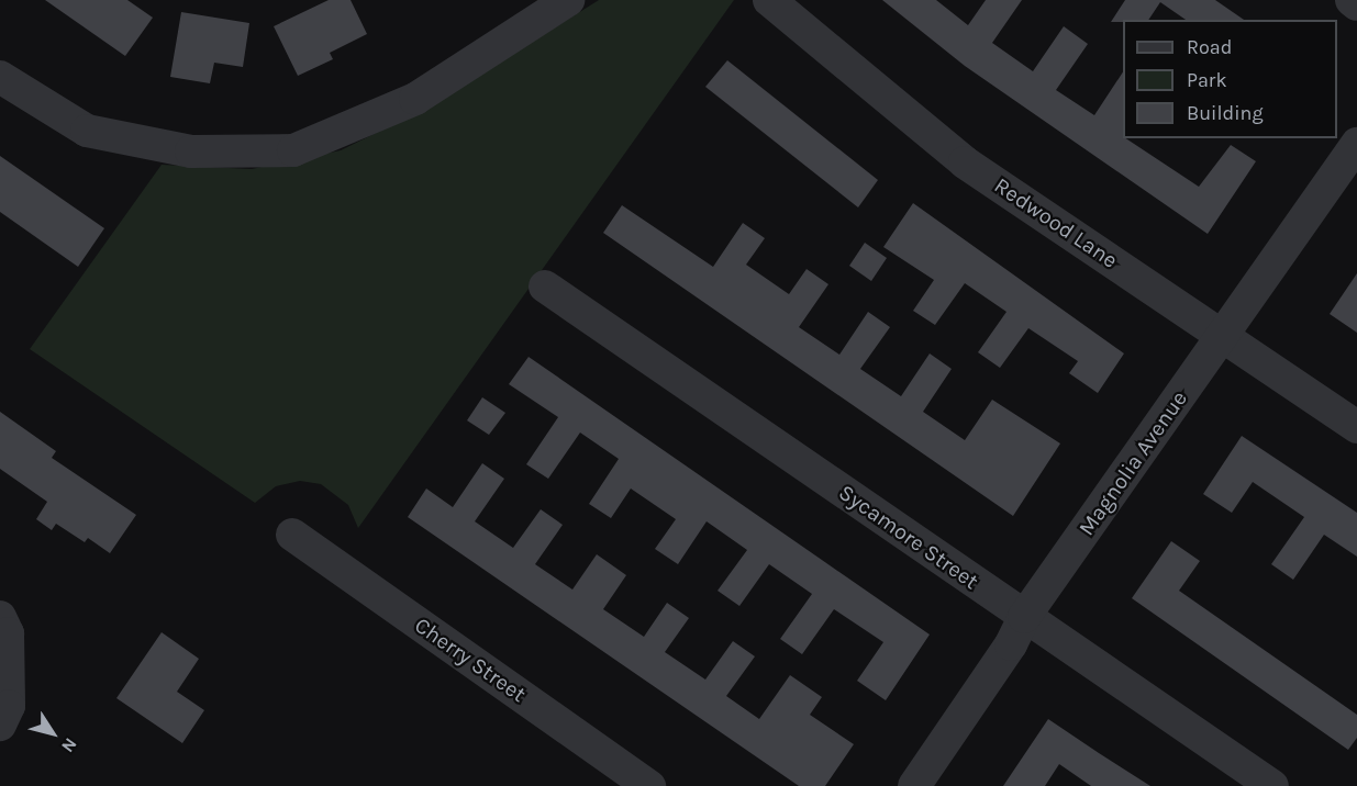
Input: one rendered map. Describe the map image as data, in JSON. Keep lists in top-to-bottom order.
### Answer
{
  "streets": {
    "street": [
      "Redwood Lane",
      "Magnolia Avenue",
      "Sycamore Street",
      "Cherry Street"
    ]
  },
  "crossings": [
    ["Redwood Lane", "Magnolia Avenue"],
    ["Magnolia Avenue", "Sycamore Street"]
  ],
  "legend": ["Road", "Park", "Building"],
  "north": "bottom right"
}
